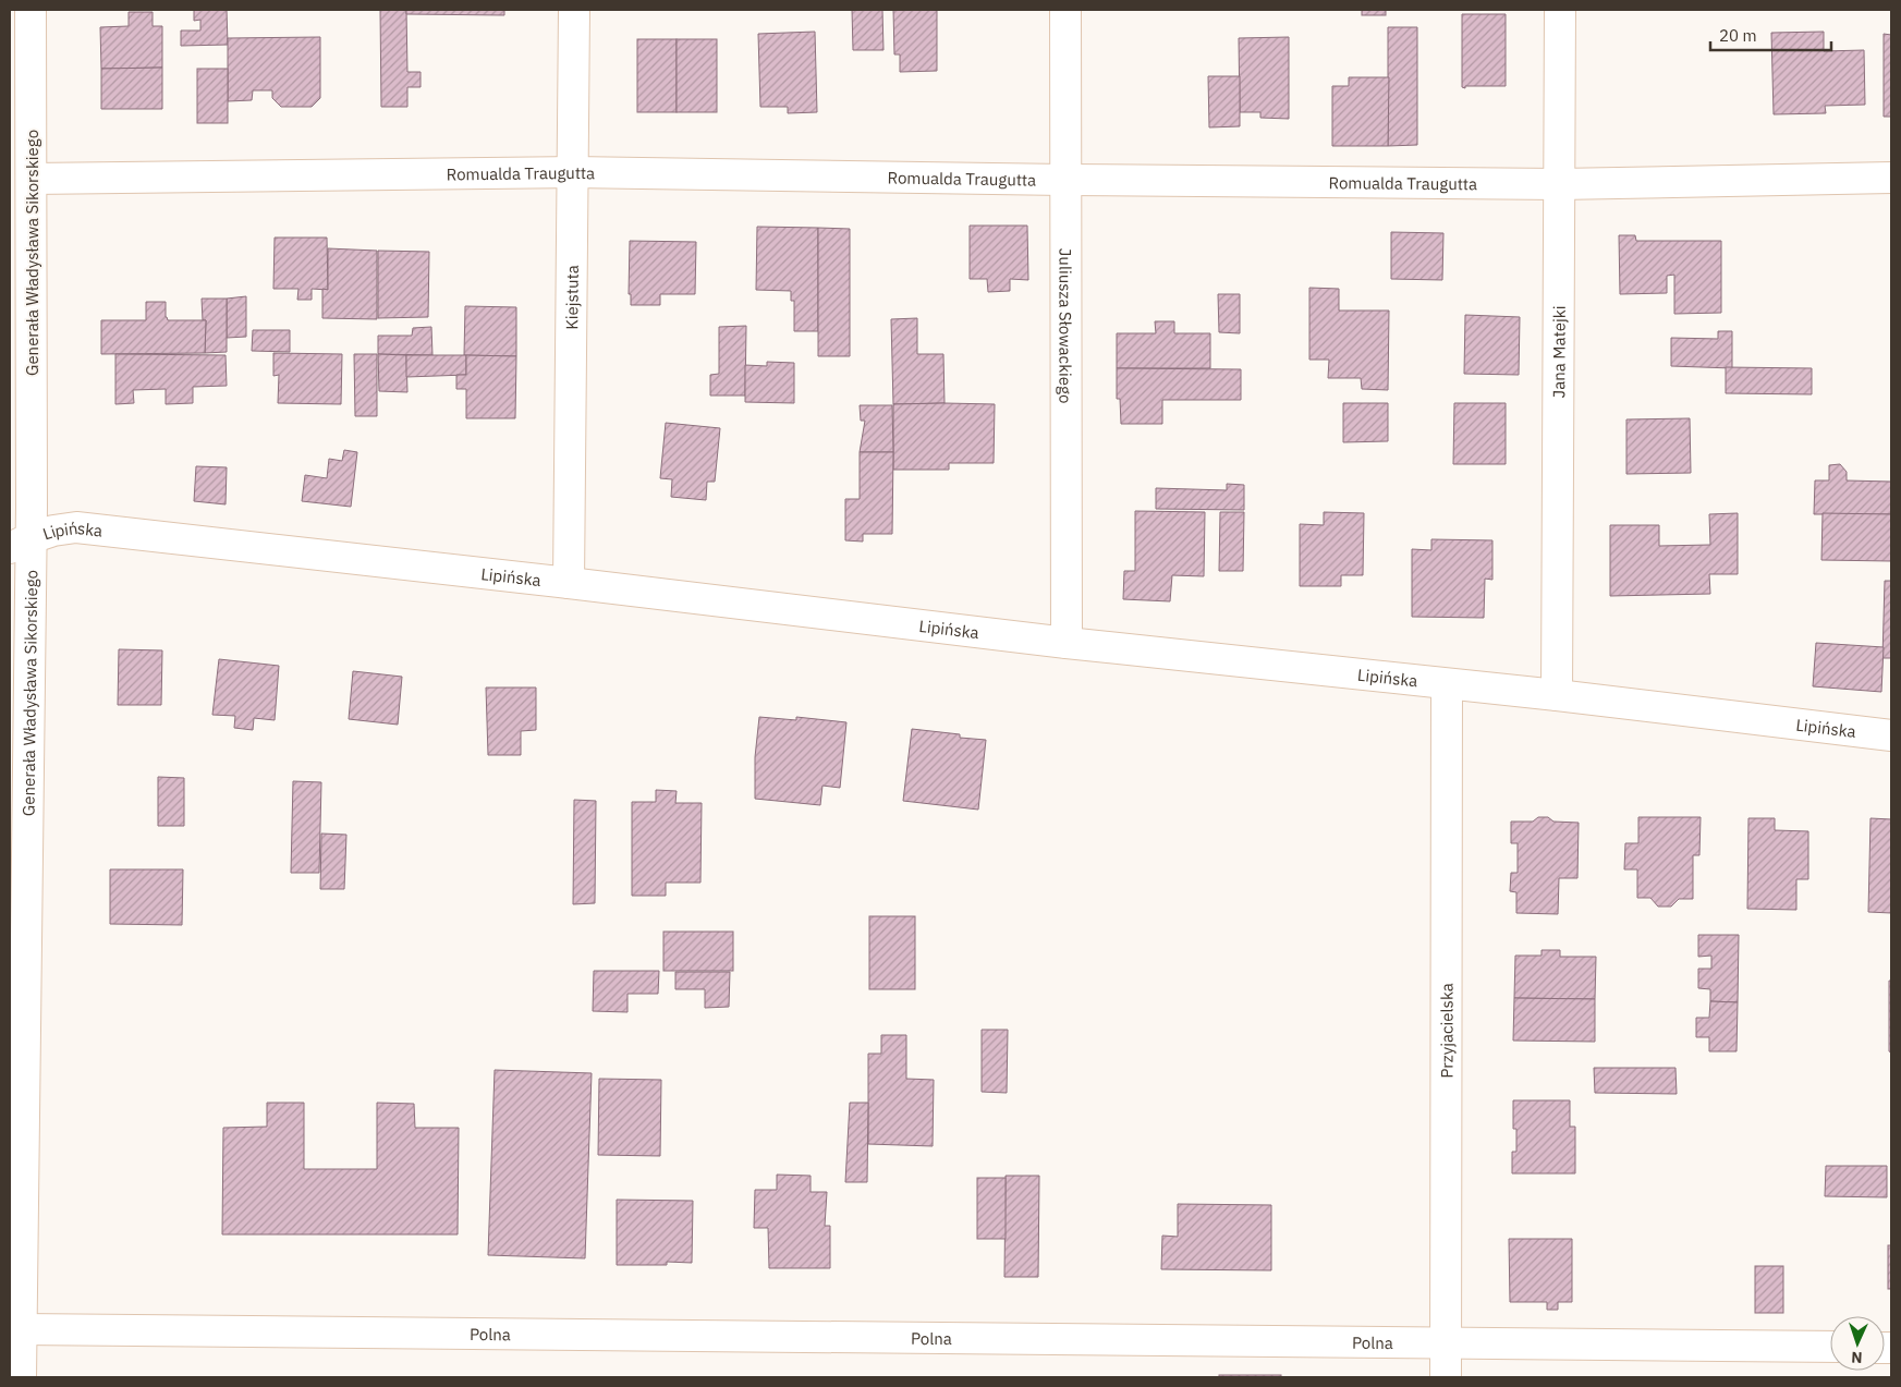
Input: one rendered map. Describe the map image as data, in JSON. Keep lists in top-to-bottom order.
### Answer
{
  "streets": {
    "street": [
      "Romualda Traugutta",
      "Generała Władysława Sikorskiego",
      "Kiejstuta",
      "Juliusza Słowackiego",
      "Jana Matejki",
      "Lipińska",
      "Przyjacielska",
      "Polna"
    ]
  },
  "crossings": [
    ["Romualda Traugutta", "Generała Władysława Sikorskiego"],
    ["Romualda Traugutta", "Kiejstuta"],
    ["Romualda Traugutta", "Juliusza Słowackiego"],
    ["Romualda Traugutta", "Jana Matejki"],
    ["Generała Władysława Sikorskiego", "Lipińska"],
    ["Generała Władysława Sikorskiego", "Polna"],
    ["Kiejstuta", "Lipińska"],
    ["Juliusza Słowackiego", "Lipińska"],
    ["Jana Matejki", "Lipińska"],
    ["Lipińska", "Przyjacielska"],
    ["Przyjacielska", "Polna"]
  ],
  "scale_bar": "20 m",
  "north": "bottom"
}
